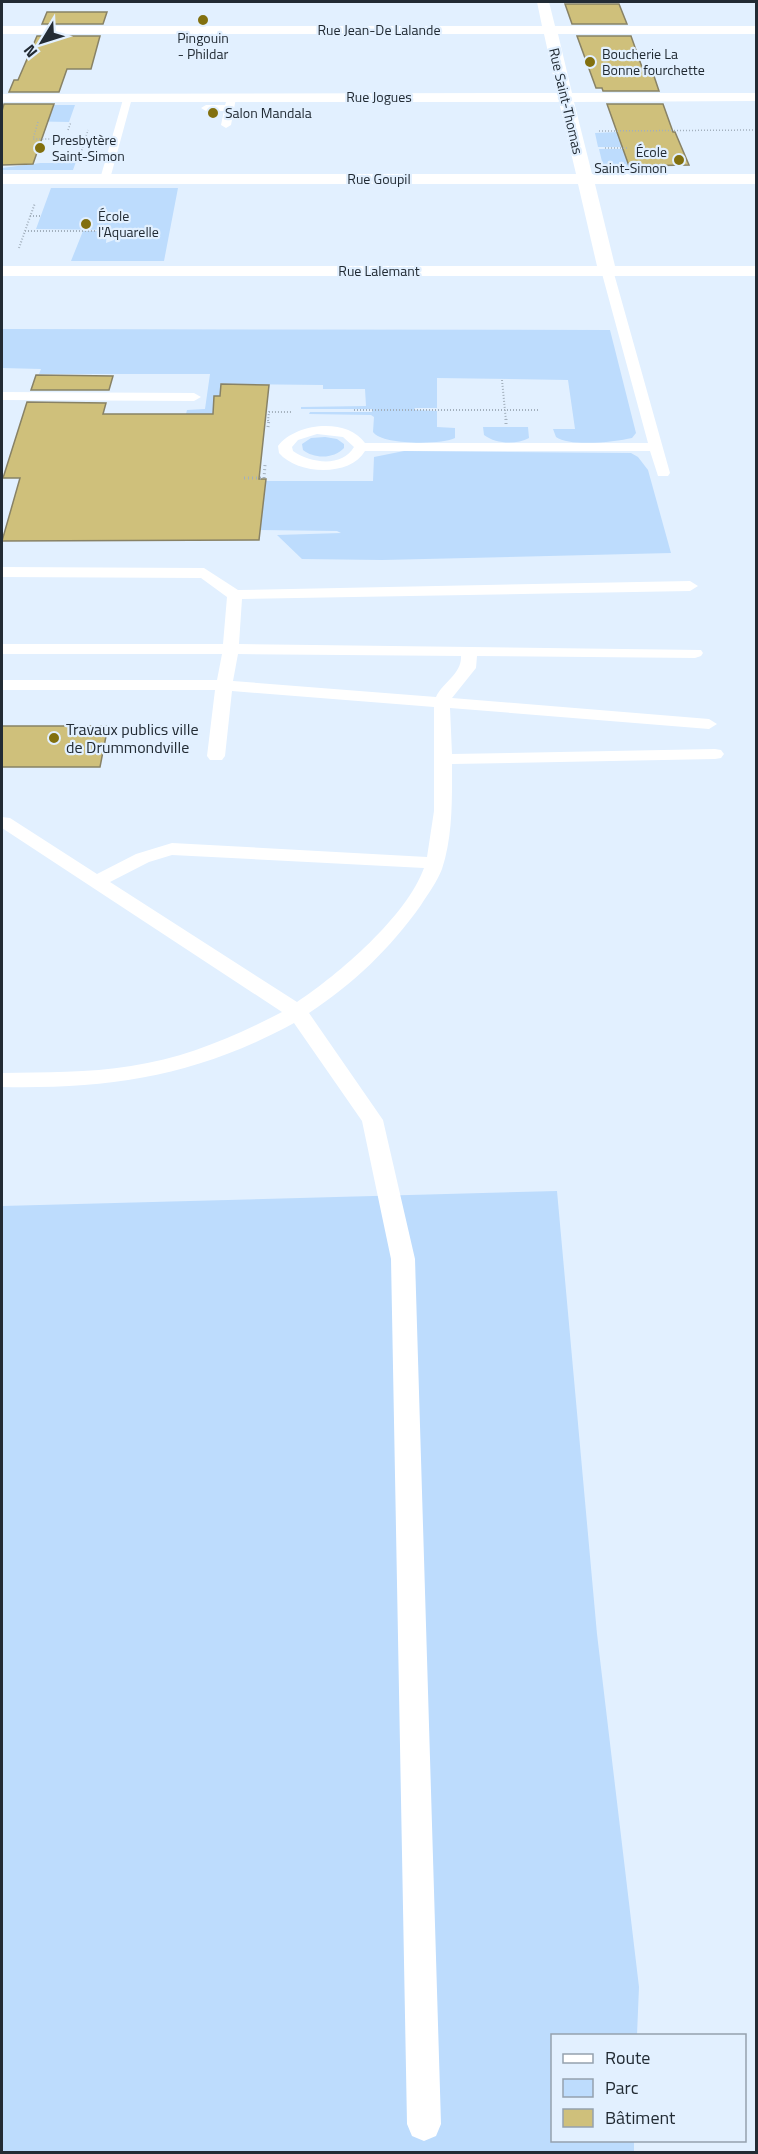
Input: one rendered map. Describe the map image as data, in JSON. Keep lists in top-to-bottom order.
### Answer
{
  "streets": {
    "street": [
      "Rue Jean-De Lalande",
      "Rue Jogues",
      "Rue Saint-Thomas",
      "Rue Goupil",
      "Rue Lalemant"
    ]
  },
  "crossings": [
    ["Rue Jean-De Lalande", "Rue Saint-Thomas"],
    ["Rue Jogues", "Rue Saint-Thomas"],
    ["Rue Saint-Thomas", "Rue Goupil"],
    ["Rue Saint-Thomas", "Rue Lalemant"]
  ],
  "places": [
    "Pingouin - Phildar",
    "Boucherie La Bonne fourchette",
    "Salon Mandala",
    "Presbytère Saint-Simon",
    "École Saint-Simon",
    "École l'Aquarelle",
    "Travaux publics ville de Drummondville"
  ],
  "legend": ["Route", "Parc", "Bâtiment"],
  "north": "bottom left"
}
